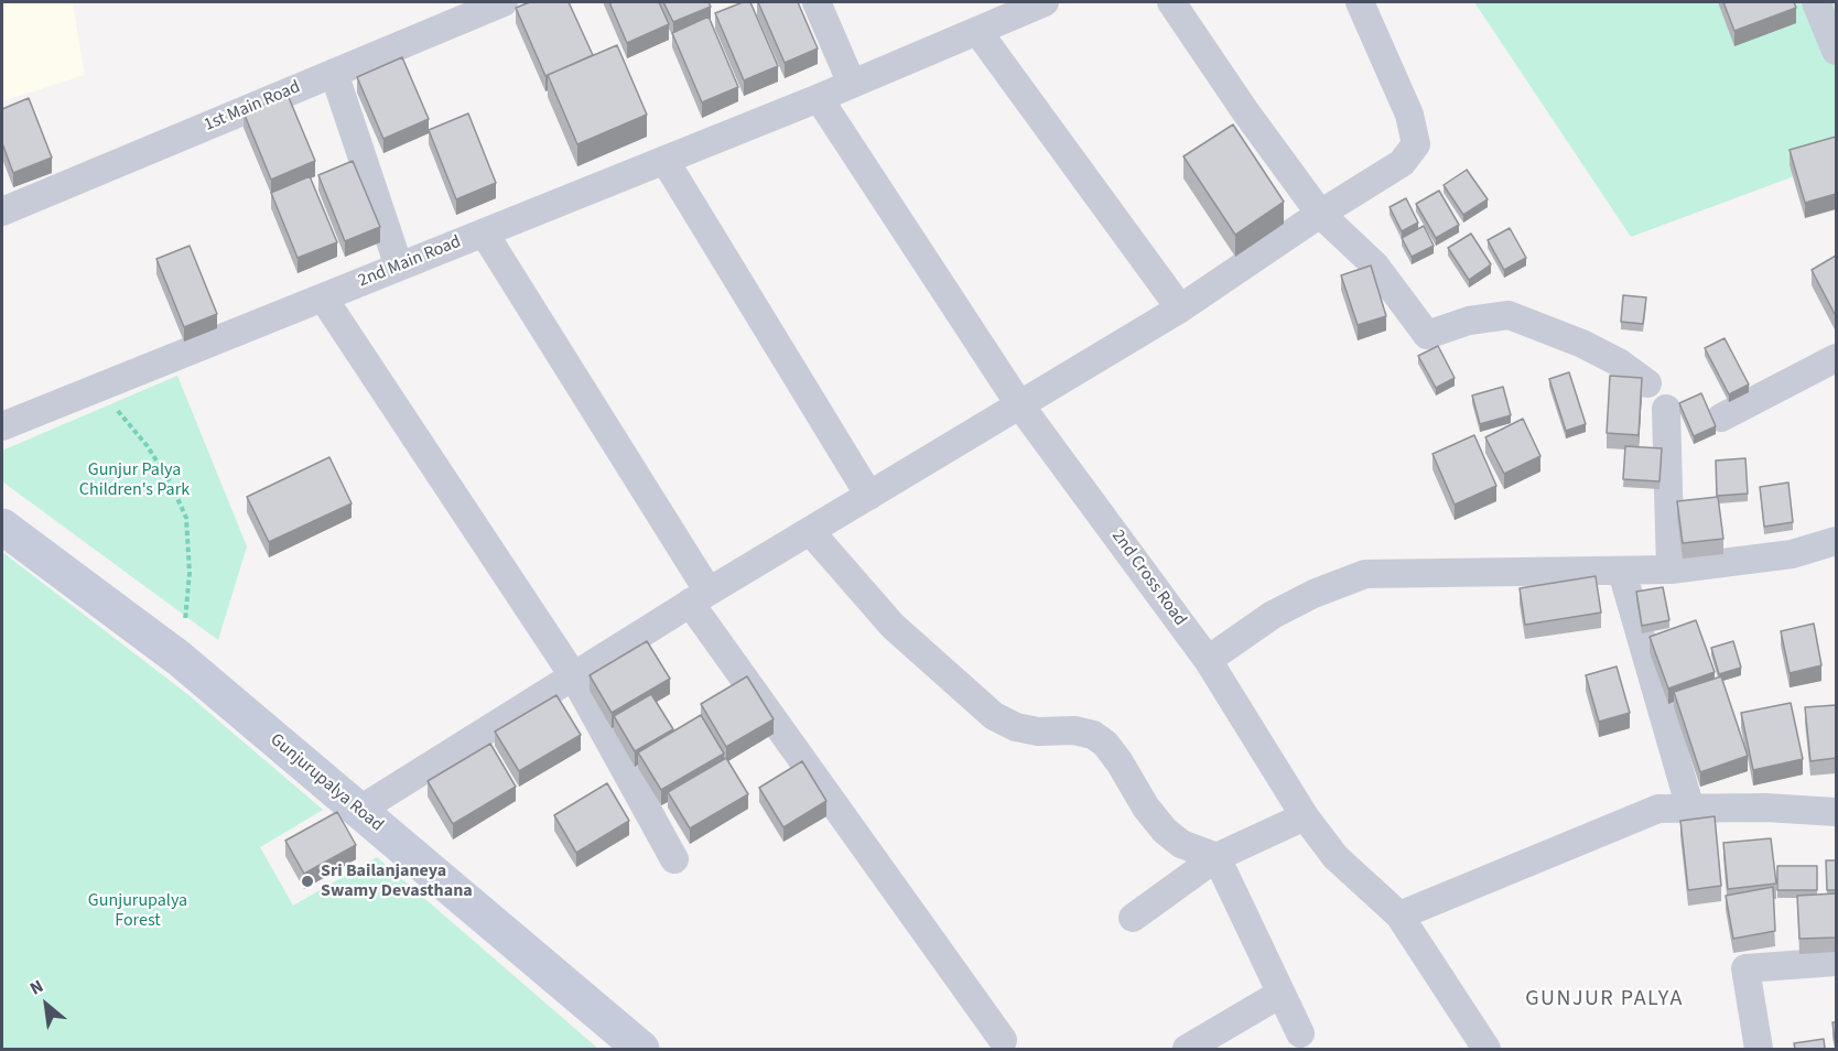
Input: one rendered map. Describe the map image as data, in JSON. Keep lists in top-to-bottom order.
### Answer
{
  "streets": {
    "street": [
      "1st Main Road",
      "2nd Main Road",
      "2nd Cross Road",
      "Gunjurupalya Road"
    ]
  },
  "crossings": [
    ["2nd Main Road", "2nd Cross Road"]
  ],
  "districts": ["GUNJUR PALYA"],
  "parks": ["Gunjur Palya Children's Park", "Gunjurupalya Forest"],
  "places": ["Sri Bailanjaneya Swamy Devasthana"],
  "north": "top left"
}
